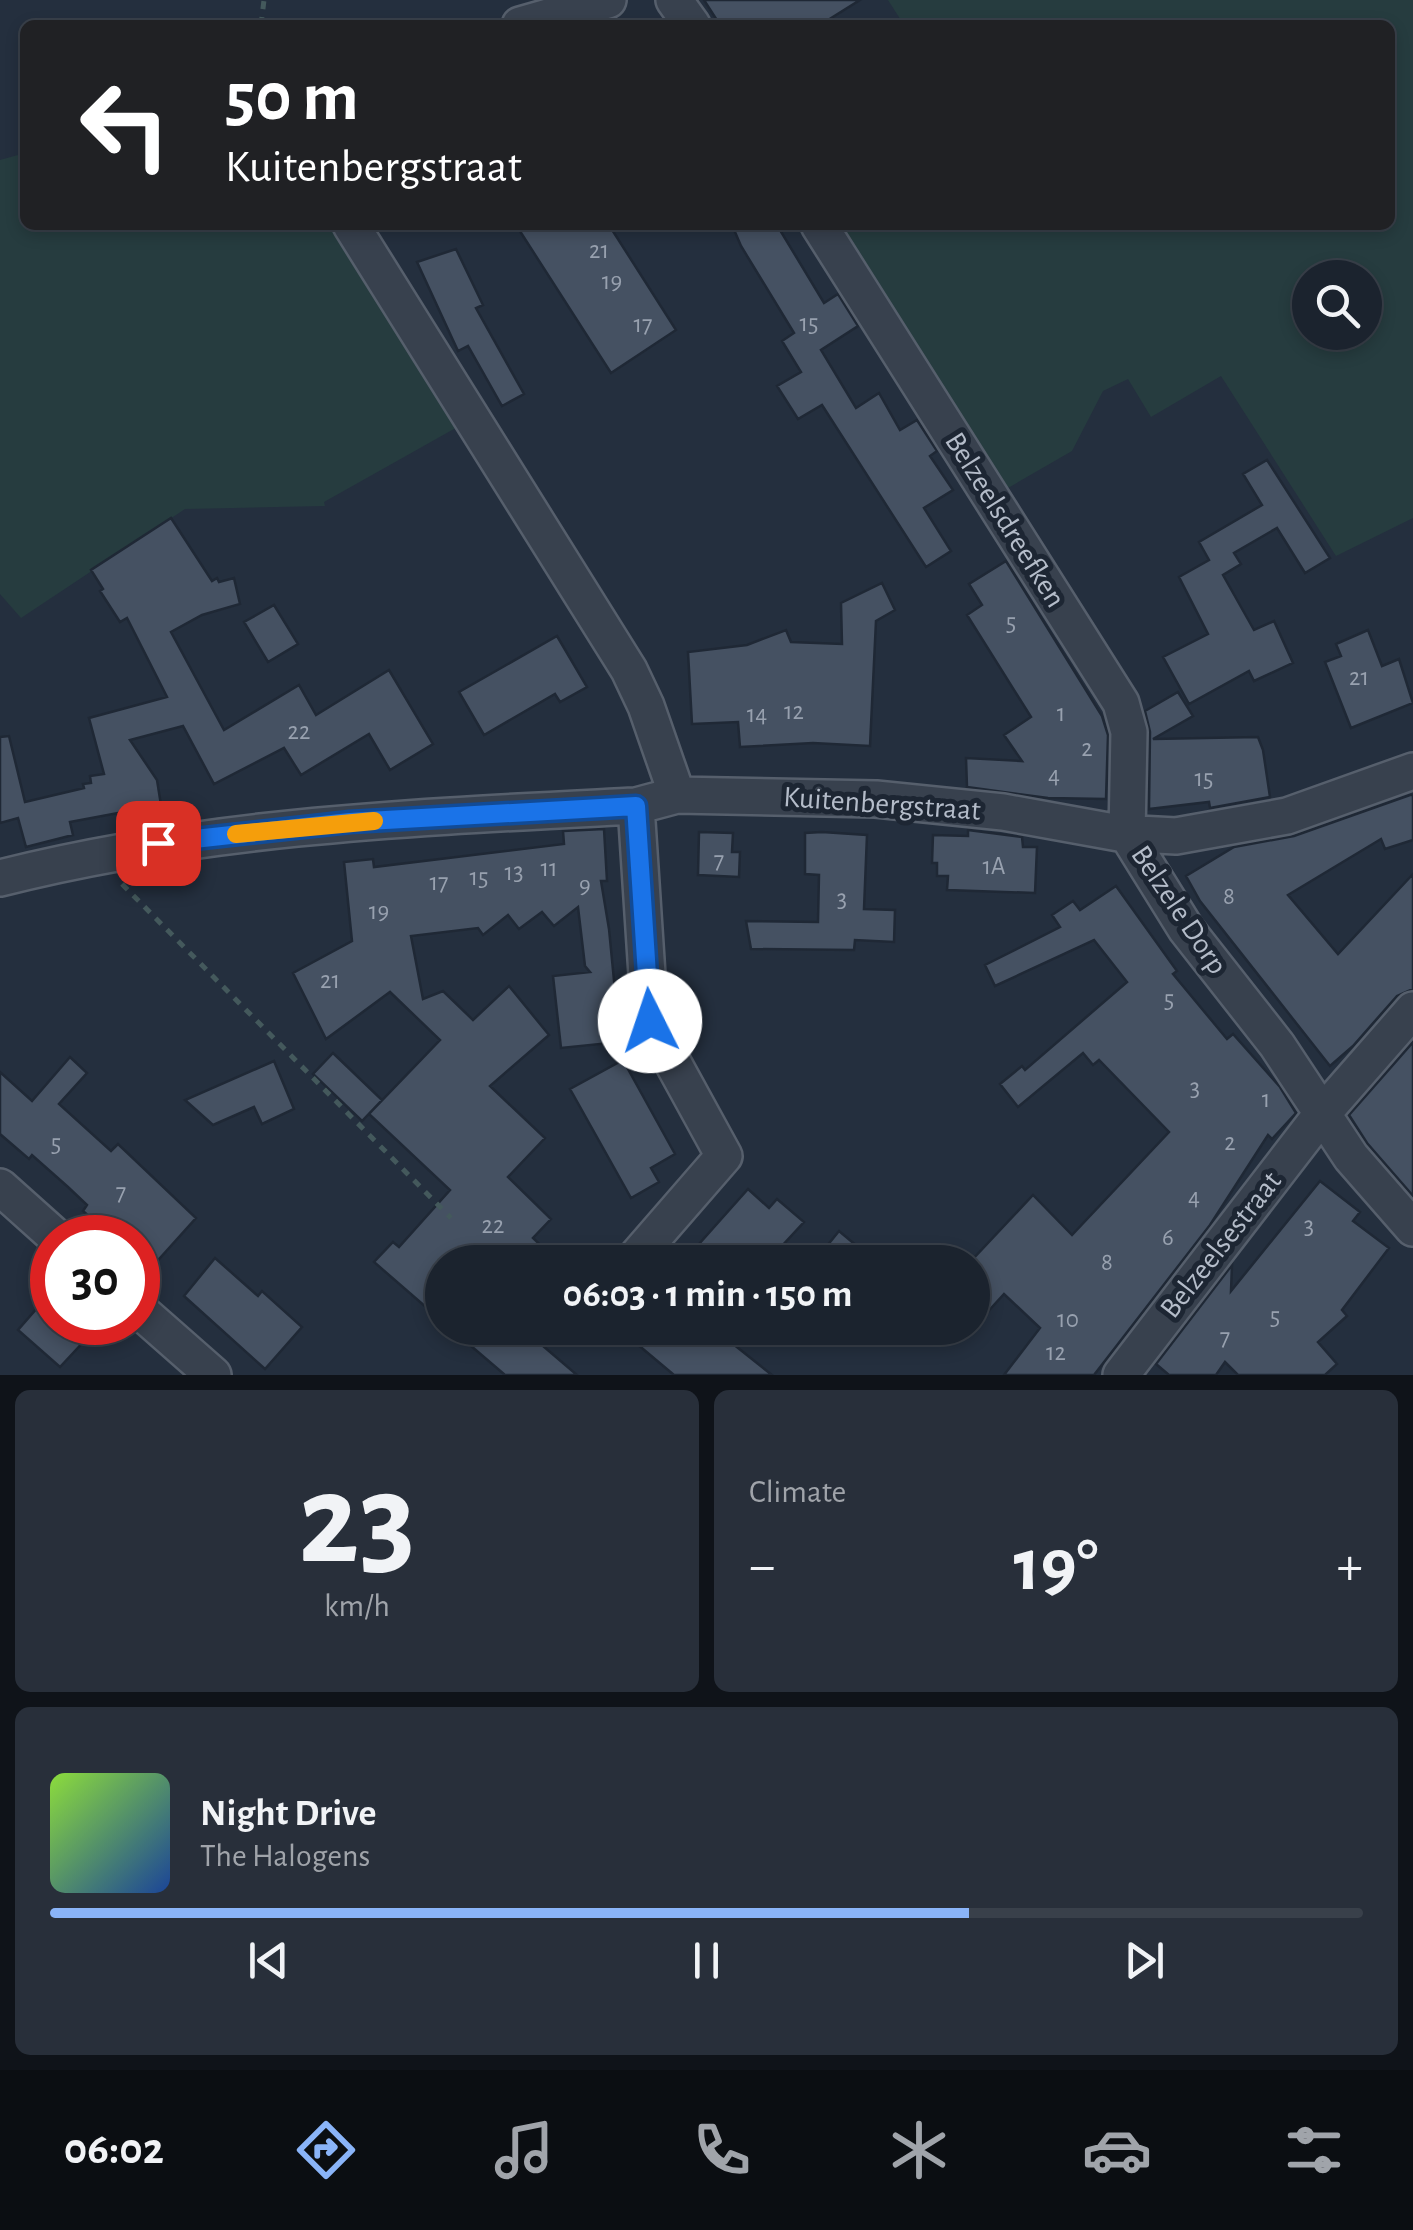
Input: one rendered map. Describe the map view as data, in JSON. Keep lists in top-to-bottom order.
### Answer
{
  "streets": {
    "street": [
      "Belzeelsdreefken",
      "Kuitenbergstraat",
      "Belzele Dorp",
      "Belzeelsestraat"
    ]
  },
  "crossings": [
    ["Belzeelsdreefken", "Kuitenbergstraat"],
    ["Belzeelsdreefken", "Belzele Dorp"],
    ["Kuitenbergstraat", "Belzele Dorp"],
    ["Belzele Dorp", "Belzeelsestraat"]
  ],
  "house_numbers": [
    "21",
    "19",
    "15",
    "17",
    "5",
    "21",
    "12",
    "1",
    "14",
    "22",
    "2",
    "4",
    "15",
    "7",
    "1A",
    "11",
    "13",
    "15",
    "17",
    "9",
    "8",
    "3",
    "19",
    "21",
    "5",
    "3",
    "1",
    "2",
    "5",
    "7",
    "4",
    "22",
    "3",
    "6",
    "8",
    "5",
    "10",
    "7",
    "12"
  ],
  "page": {
    "turn": ["50 m", "Kuitenbergstraat"],
    "limit": "30",
    "trip": "06:03 · 1 min · 150 m",
    "tile": [
      ["23", "km/h"],
      "Climate"
    ],
    "heat": ["−", "19°", "+"],
    "song": ["Night Drive", "The Halogens"],
    "tabs": "06:02"
  }
}
